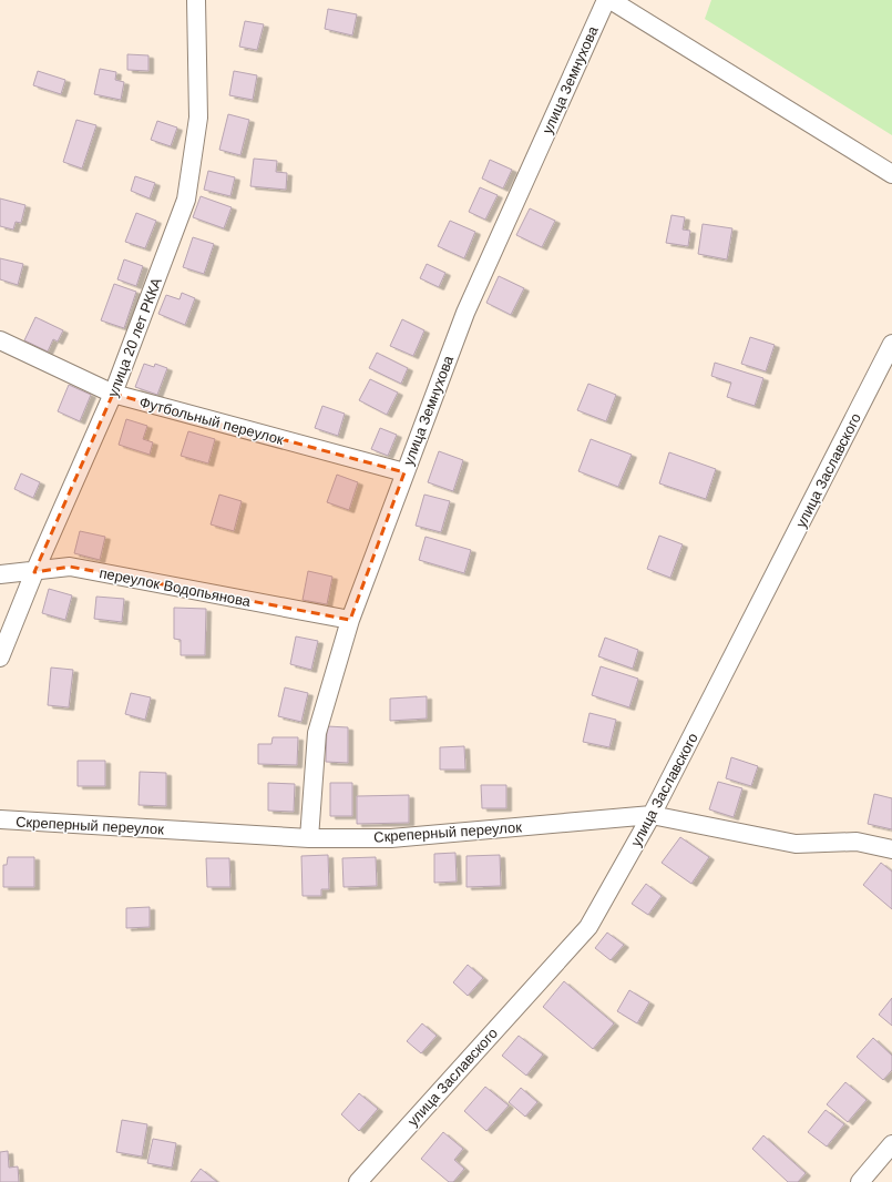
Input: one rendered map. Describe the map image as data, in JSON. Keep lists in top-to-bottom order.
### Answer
{
  "streets": {
    "street": [
      "улица Земнухова",
      "улица 20 лет РККА",
      "Футбольный переулок",
      "улица Заславского",
      "переулок Водопьянова",
      "Скреперный переулок"
    ]
  },
  "crossings": [
    ["улица Земнухова", "Футбольный переулок"],
    ["улица Земнухова", "переулок Водопьянова"],
    ["улица Земнухова", "Скреперный переулок"],
    ["улица 20 лет РККА", "Футбольный переулок"],
    ["улица 20 лет РККА", "переулок Водопьянова"],
    ["улица Заславского", "Скреперный переулок"]
  ]
}
